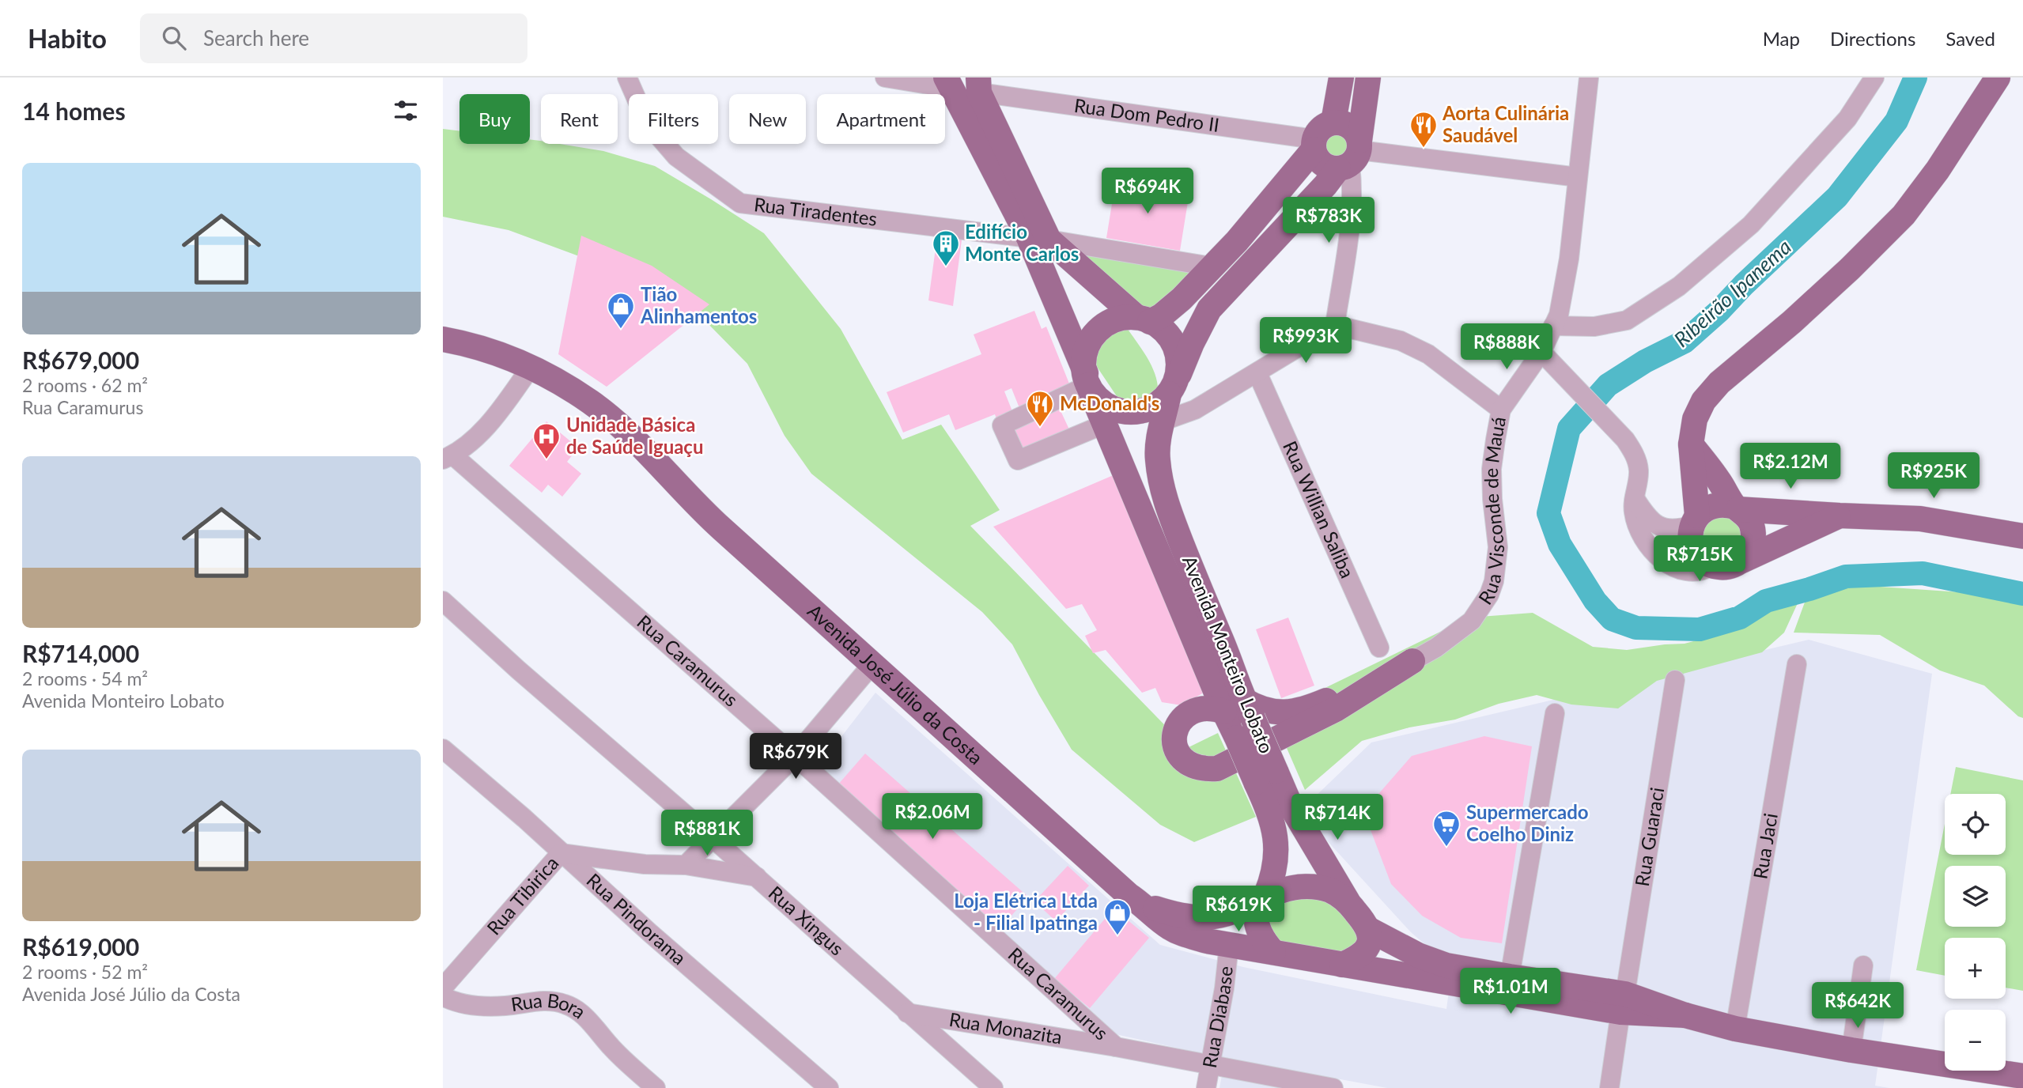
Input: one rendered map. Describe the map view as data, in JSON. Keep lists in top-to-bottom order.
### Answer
{
  "streets": {
    "main road": ["Avenida Monteiro Lobato", "Avenida José Júlio da Costa"],
    "street": [
      "Rua Dom Pedro II",
      "Rua Tiradentes",
      "Rua Willian Saliba",
      "Rua Visconde de Mauá",
      "Rua Caramurus",
      "Rua Guaraci",
      "Rua Jaci",
      "Rua Tibirica",
      "Rua Pindorama",
      "Rua Xingus",
      "Rua Bora",
      "Rua Diabase",
      "Rua Monazita"
    ]
  },
  "crossings": [
    ["Rua Dom Pedro II", "Avenida Monteiro Lobato"],
    ["Rua Tiradentes", "Avenida Monteiro Lobato"],
    ["Avenida Monteiro Lobato", "Avenida José Júlio da Costa"],
    ["Rua Caramurus", "Rua Monazita"],
    ["Avenida José Júlio da Costa", "Rua Guaraci"],
    ["Avenida José Júlio da Costa", "Rua Diabase"],
    ["Rua Tibirica", "Rua Pindorama"],
    ["Rua Tibirica", "Rua Xingus"],
    ["Rua Xingus", "Rua Monazita"],
    ["Rua Diabase", "Rua Monazita"]
  ],
  "water": ["Ribeirão Ipanema"],
  "places": {
    "restaurant": ["Aorta Culinária Saudável", "McDonald's"],
    "building": ["Edifício Monte Carlos"],
    "shop": ["Tião Alinhamentos", "Loja Elétrica Ltda - Filial Ipatinga"],
    "hospital": ["Unidade Básica de Saúde Iguaçu"],
    "supermarket": ["Supermercado Coelho Diniz"]
  },
  "page": {
    "header": "Habito",
    "search": "Search here",
    "nav": ["Map", "Directions", "Saved"],
    "heading": "14 homes",
    "chip": [
      "Buy",
      "Rent",
      "Filters",
      "New",
      "Apartment"
    ],
    "list": [
      {
        "name": "R$679,000",
        "note": "2 rooms · 62 m² · Rua Caramurus"
      },
      {
        "name": "R$714,000",
        "note": "2 rooms · 54 m² · Avenida Monteiro Lobato"
      },
      {
        "name": "R$619,000",
        "note": "2 rooms · 52 m² · Avenida José Júlio da Costa"
      }
    ],
    "price": [
      "R$694K",
      "R$783K",
      "R$993K",
      "R$888K",
      "R$2.12M",
      "R$925K",
      "R$715K",
      "R$679K",
      "R$2.06M",
      "R$714K",
      "R$881K",
      "R$619K",
      "R$1.01M",
      "R$642K"
    ],
    "map_buttons": ["+", "−"]
  }
}
